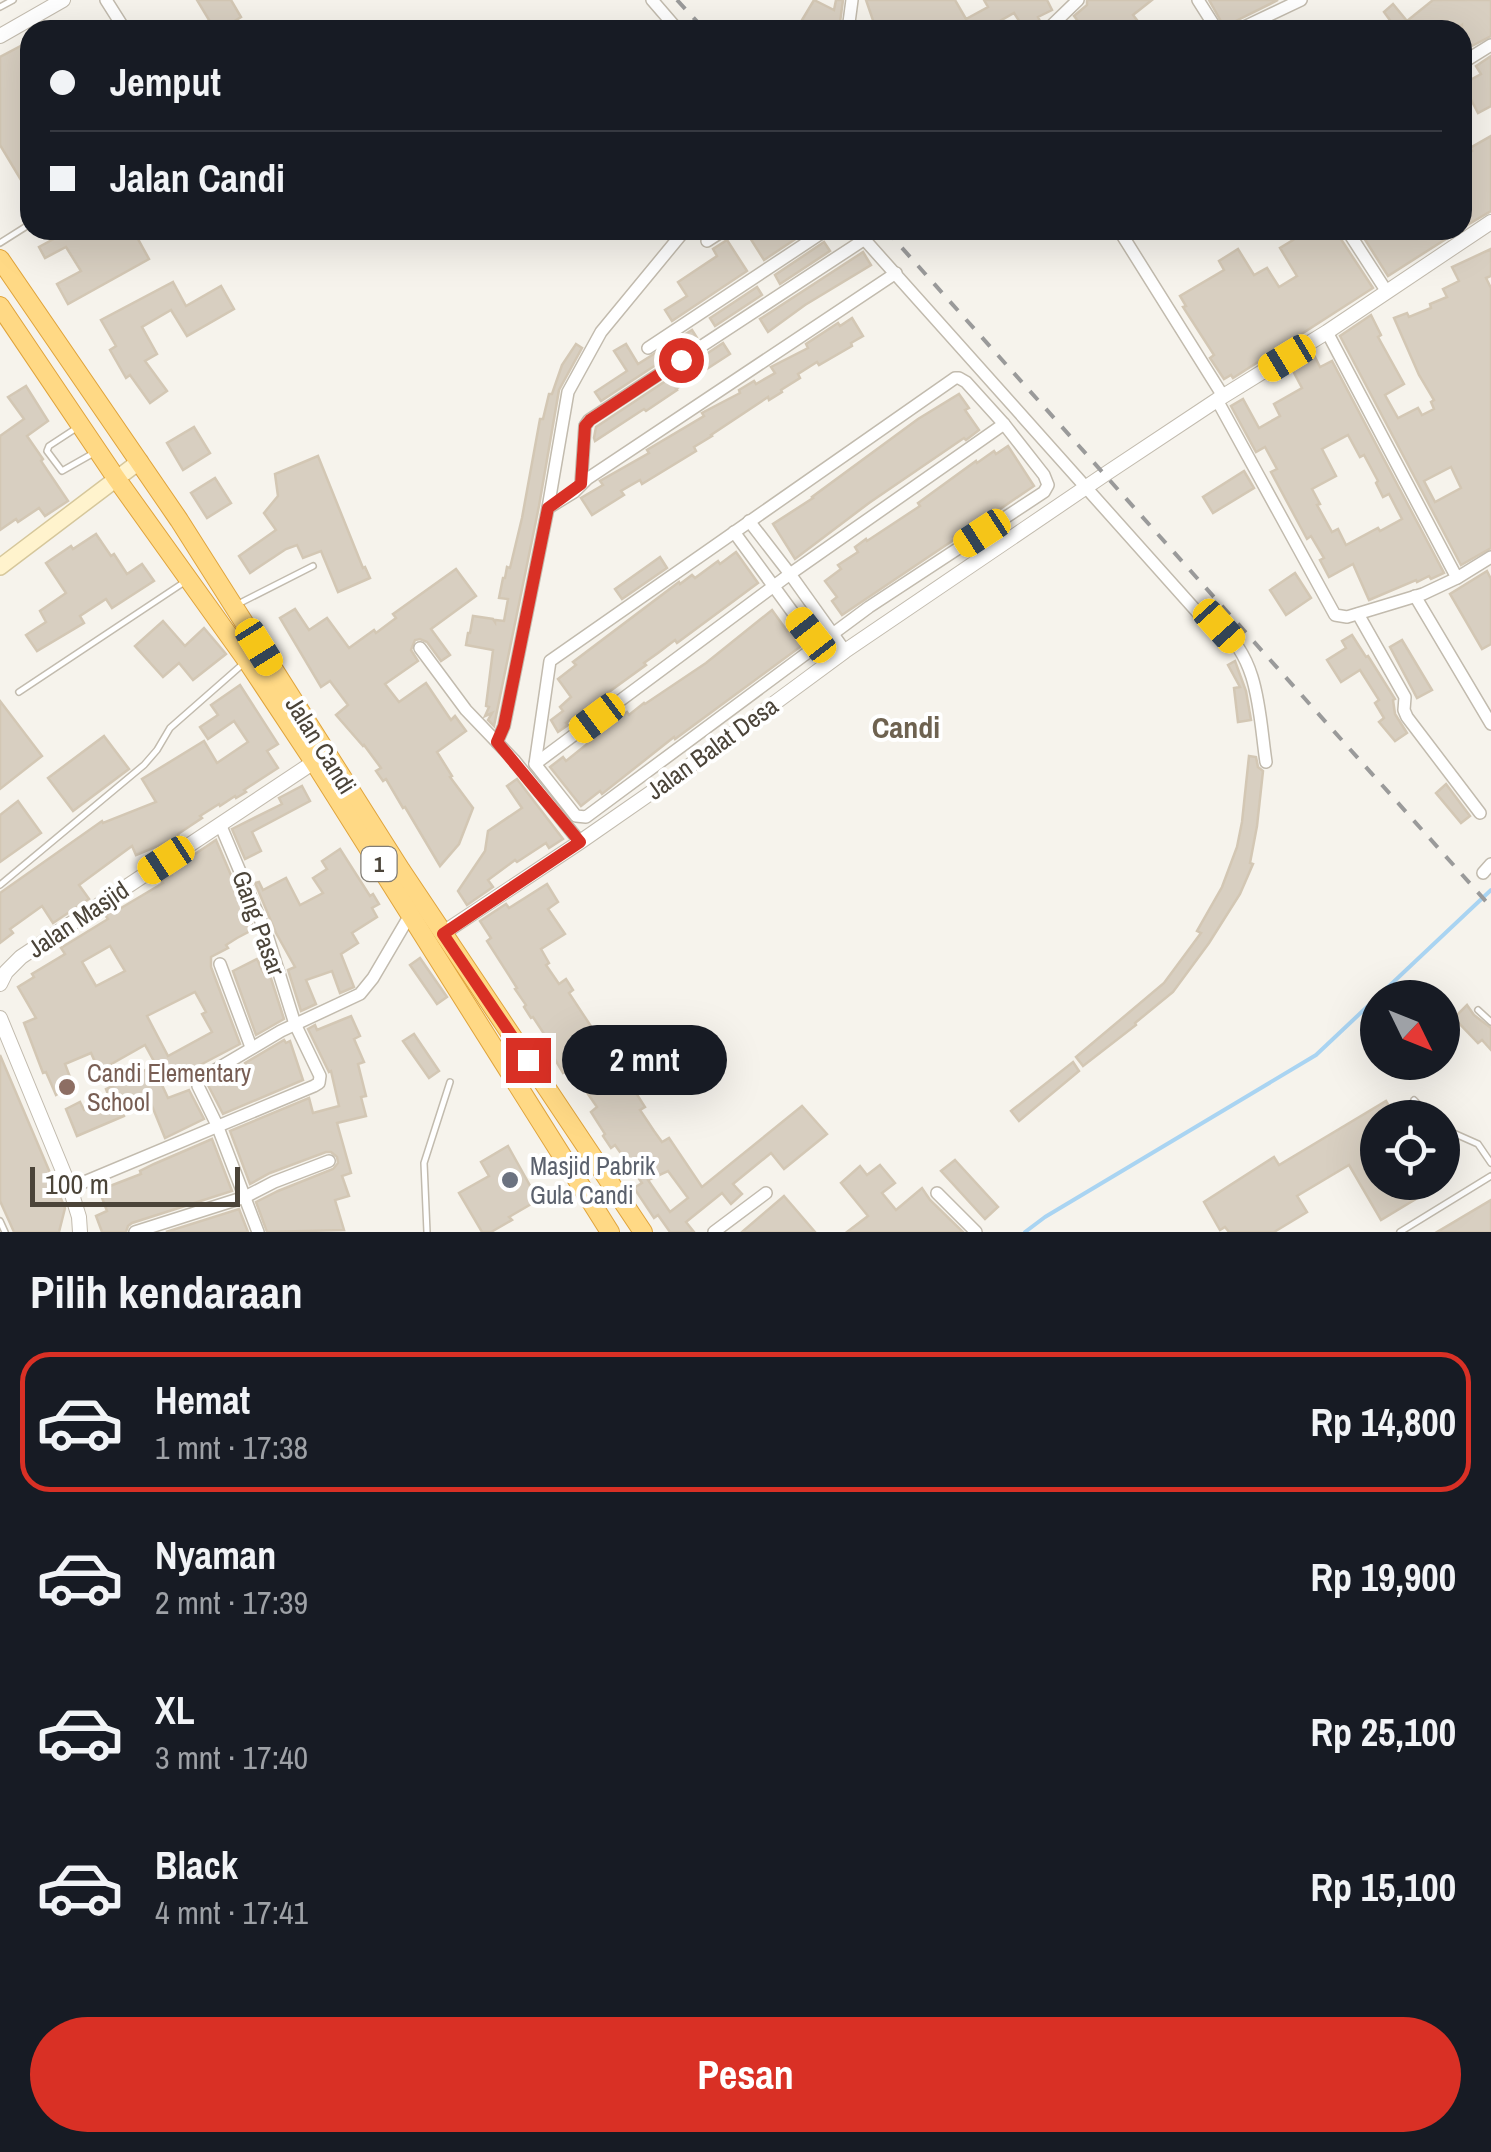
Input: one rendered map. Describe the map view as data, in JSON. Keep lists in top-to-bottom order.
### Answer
{
  "streets": {
    "highway": ["Jalan Candi", "1"],
    "street": ["Jalan Balat Desa", "Jalan Masjid", "Gang Pasar"]
  },
  "crossings": [
    ["Jalan Candi", "Jalan Balat Desa"],
    ["Jalan Candi", "Jalan Masjid"],
    ["Jalan Masjid", "Gang Pasar"]
  ],
  "districts": ["Candi"],
  "places": ["Candi Elementary School", "Masjid Pabrik Gula Candi"],
  "scale_bar": "100 m",
  "north": "bottom right",
  "page": {
    "banner": ["Jemput", "Jalan Candi"],
    "bubble": "2 mnt",
    "scale": "100 m",
    "heading": "Pilih kendaraan",
    "list": [
      {
        "name": "Hemat",
        "note": "1 mnt · 17:38",
        "value": "Rp 14,800"
      },
      {
        "name": "Nyaman",
        "note": "2 mnt · 17:39",
        "value": "Rp 19,900"
      },
      {
        "name": "XL",
        "note": "3 mnt · 17:40",
        "value": "Rp 25,100"
      },
      {
        "name": "Black",
        "note": "4 mnt · 17:41",
        "value": "Rp 15,100"
      }
    ],
    "buttons": "Pesan"
  }
}
